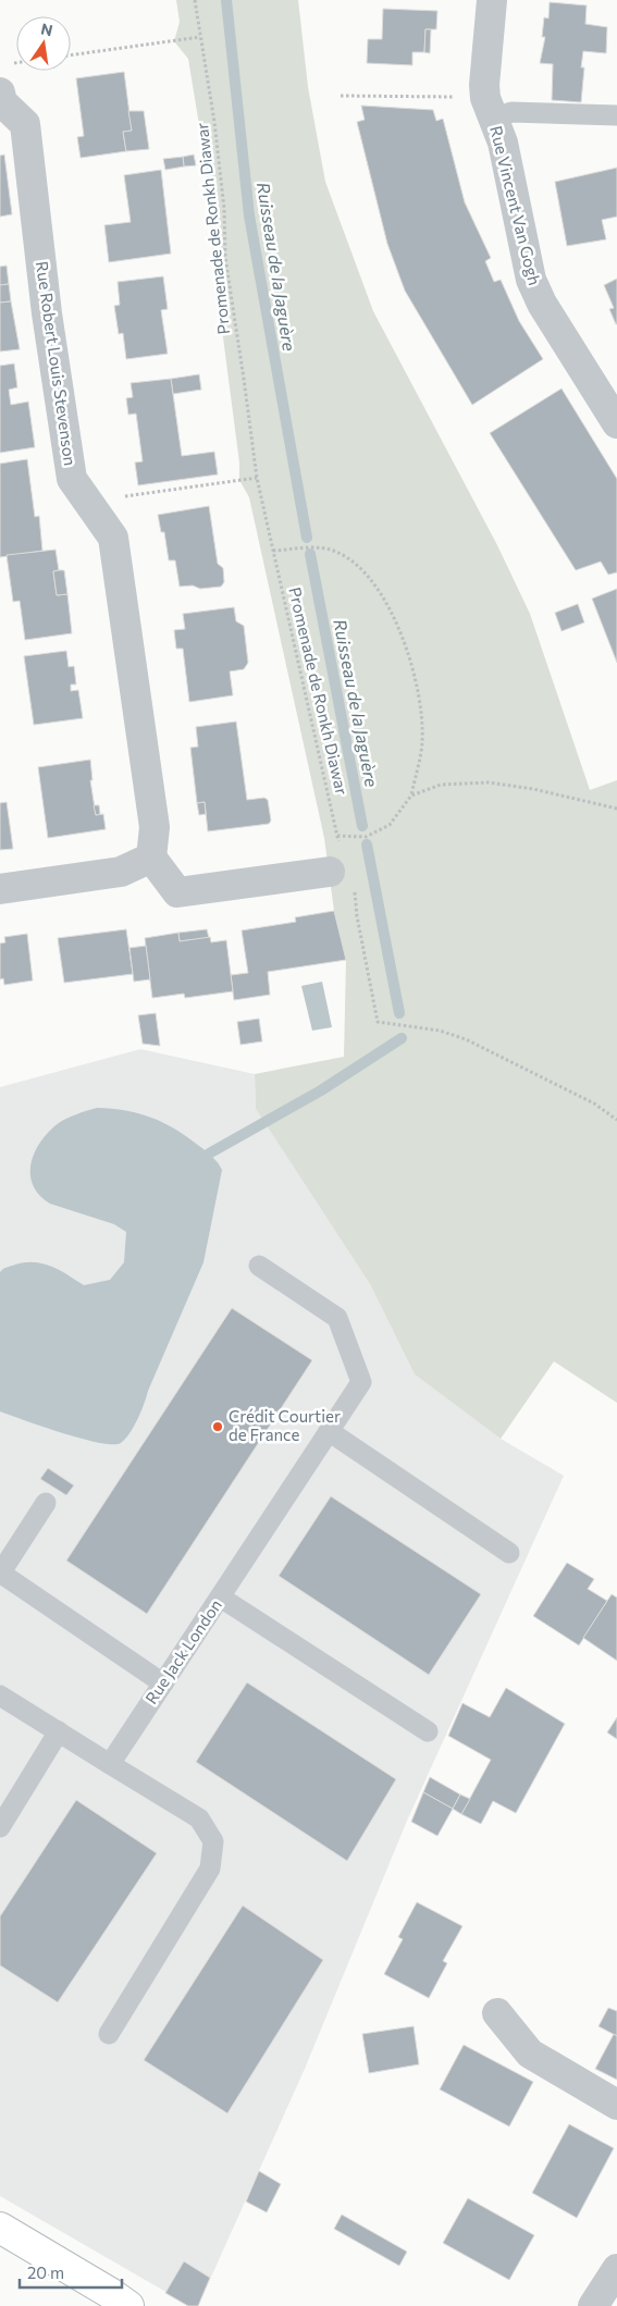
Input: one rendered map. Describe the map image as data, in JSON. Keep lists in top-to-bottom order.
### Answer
{
  "streets": {
    "street": ["Rue Vincent Van Gogh", "Rue Robert Louis Stevenson"],
    "lane": ["Rue Jack London"],
    "path": ["Promenade de Ronkh Diawar"]
  },
  "water": ["Ruisseau de la Jaguère"],
  "places": ["Crédit Courtier de France"],
  "scale_bar": "20 m",
  "north": "top"
}
